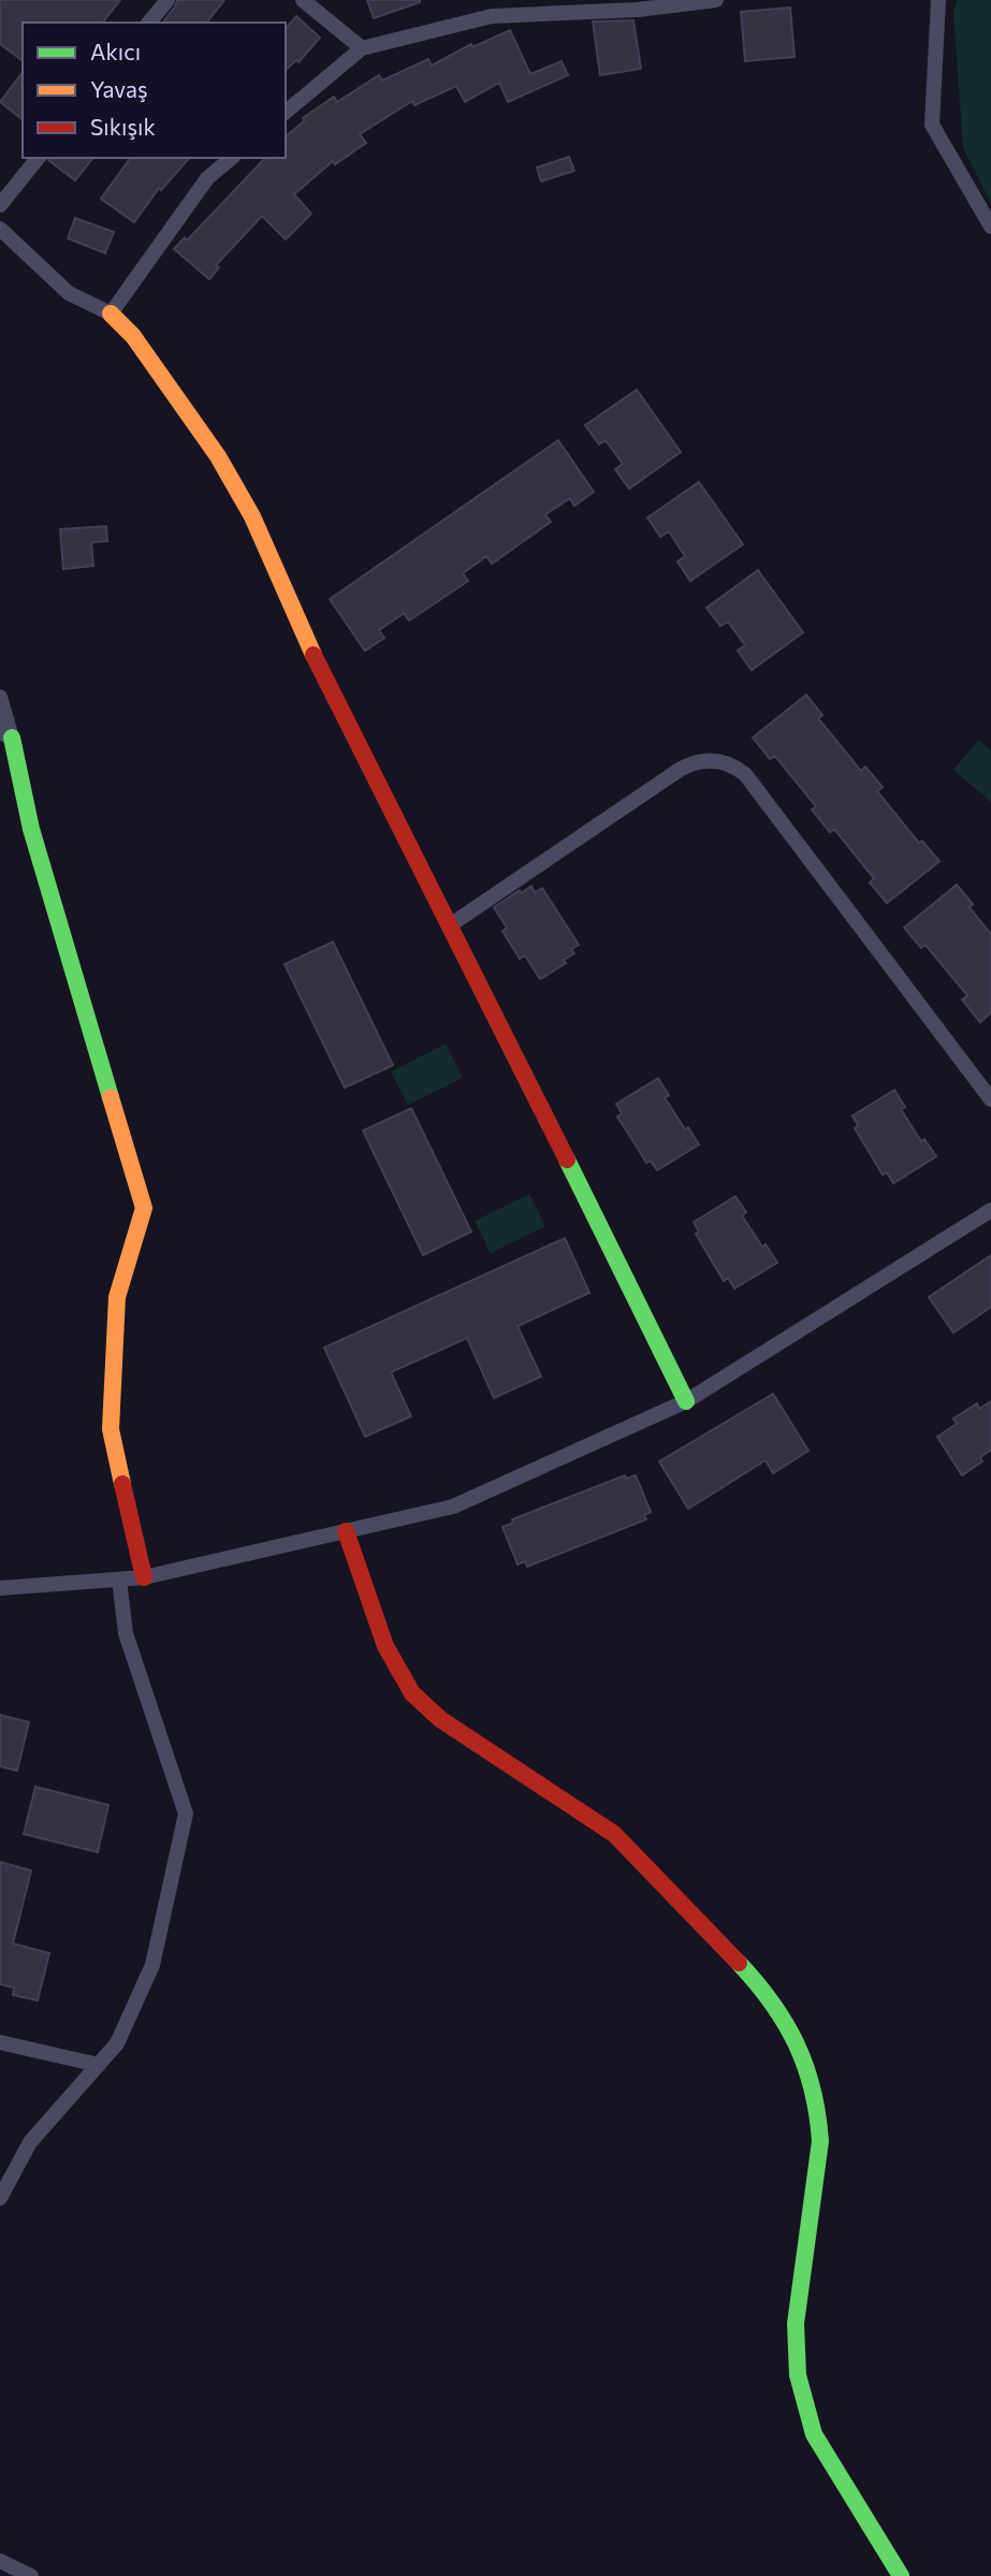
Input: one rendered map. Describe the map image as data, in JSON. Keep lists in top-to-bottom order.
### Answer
{
  "legend": ["Akıcı", "Yavaş", "Sıkışık"]
}
